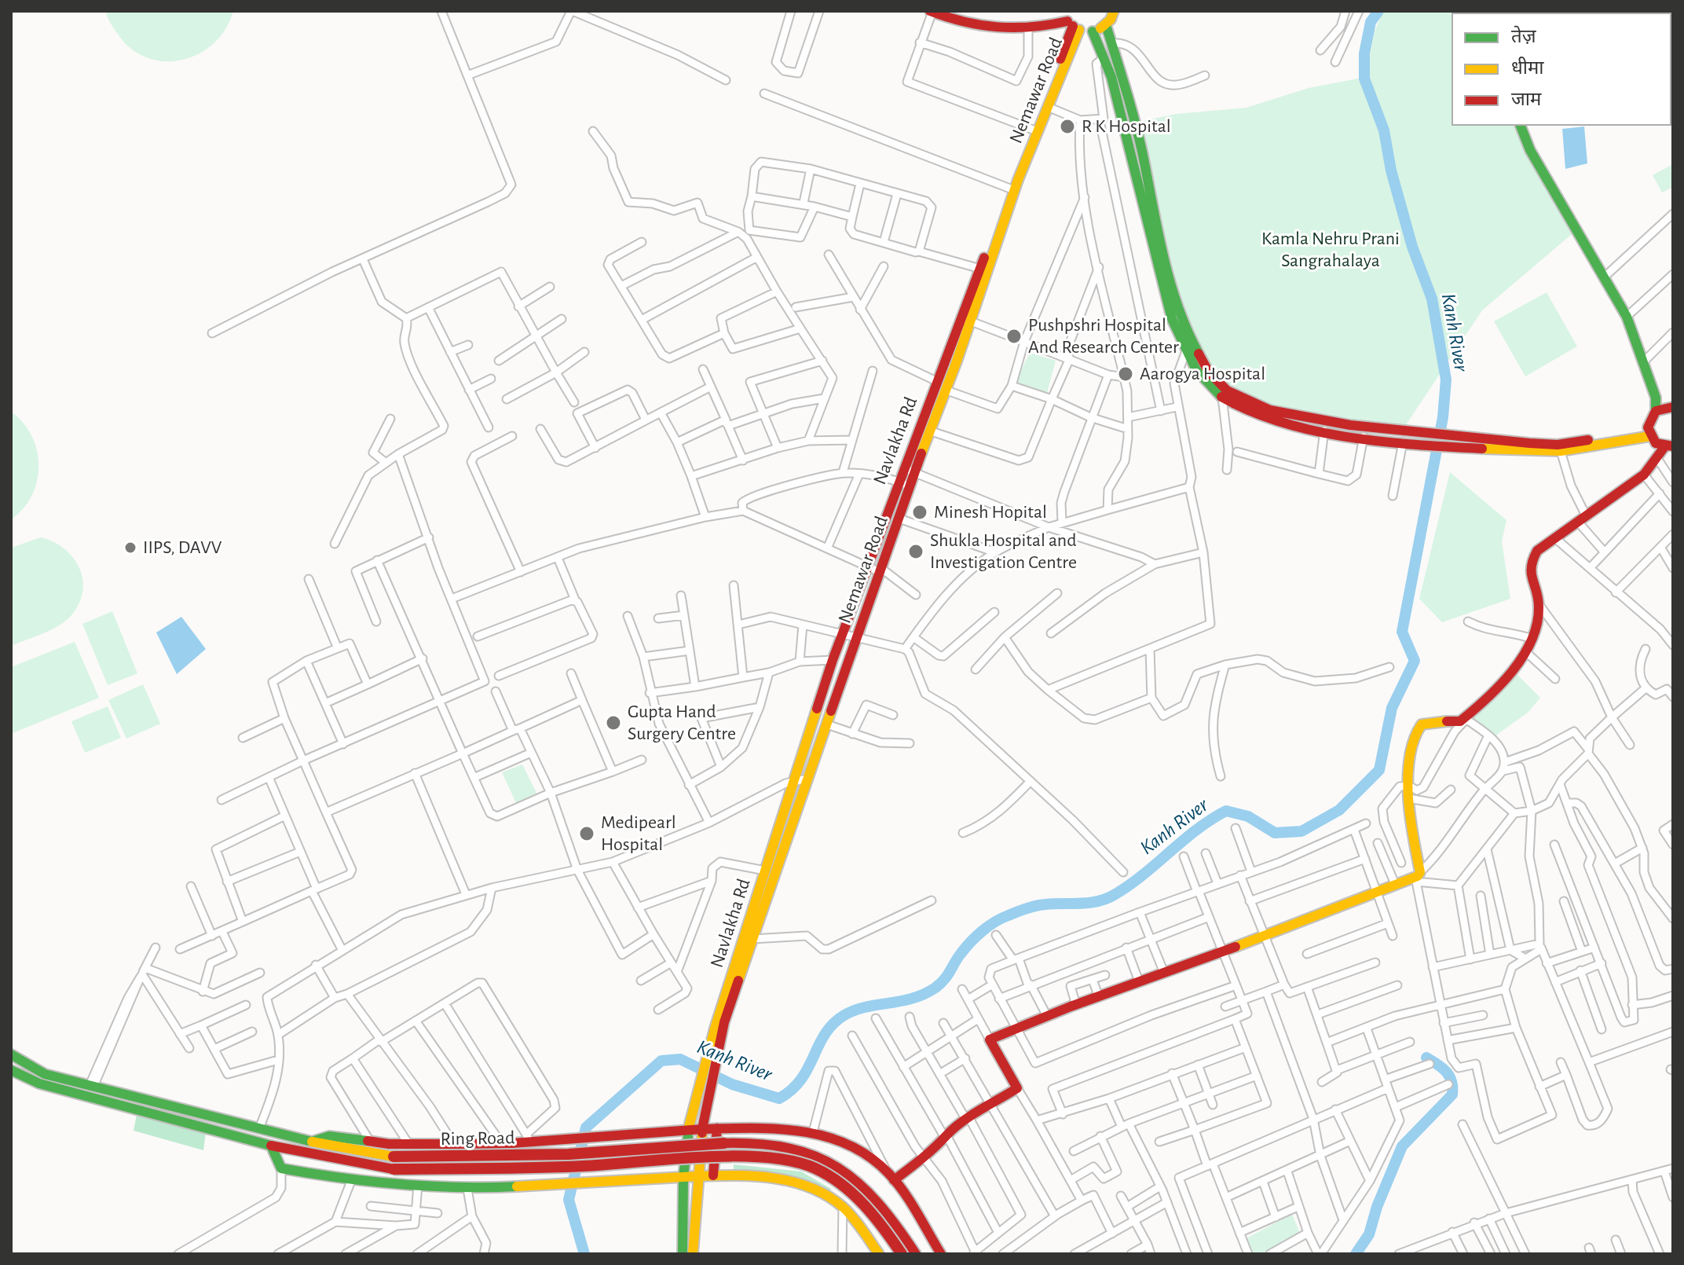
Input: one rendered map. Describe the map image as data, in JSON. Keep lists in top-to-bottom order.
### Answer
{
  "streets": {
    "main road": ["Nemawar Road", "Navlakha Rd", "Ring Road"]
  },
  "crossings": [
    ["Nemawar Road", "Navlakha Rd"]
  ],
  "water": ["Kanh River"],
  "parks": ["Kamla Nehru Prani Sangrahalaya"],
  "places": [
    "R K Hospital",
    "Pushpshri Hospital And Research Center",
    "Aarogya Hospital",
    "Minesh Hopital",
    "IIPS, DAVV",
    "Shukla Hospital and Investigation Centre",
    "Gupta Hand Surgery Centre",
    "Medipearl Hospital"
  ],
  "legend": ["तेज़", "धीमा", "जाम"]
}
